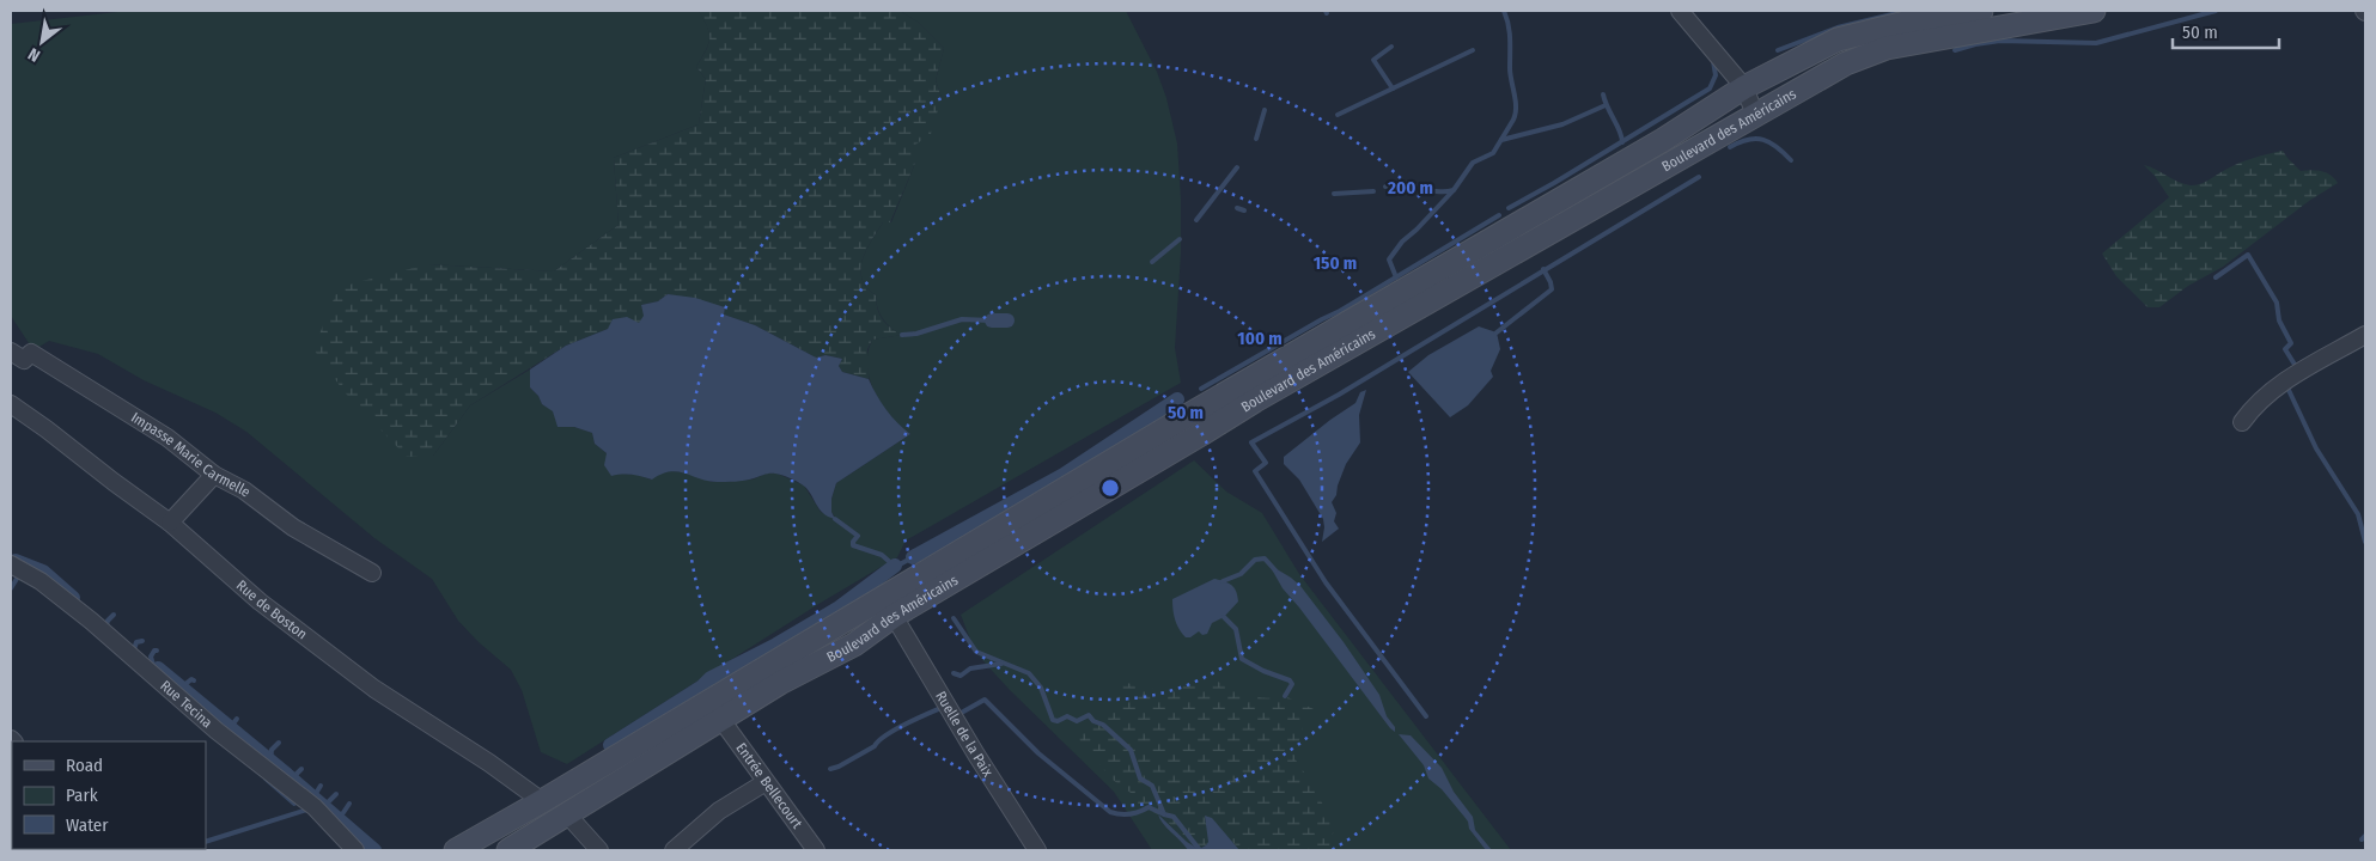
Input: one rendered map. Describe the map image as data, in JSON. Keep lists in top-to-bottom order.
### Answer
{
  "streets": {
    "main road": ["Boulevard des Américains"],
    "street": [
      "Impasse Marie Carmelle",
      "Rue de Boston",
      "Rue Tecina",
      "Ruelle de la Paix",
      "Entrée Bellecourt"
    ]
  },
  "crossings": [
    ["Boulevard des Américains", "Rue de Boston"],
    ["Boulevard des Américains", "Ruelle de la Paix"],
    ["Boulevard des Américains", "Entrée Bellecourt"]
  ],
  "legend": ["Road", "Park", "Water"],
  "scale_bar": "50 m",
  "north": "bottom left",
  "rings": [
    "200 m",
    "150 m",
    "100 m",
    "50 m"
  ]
}
